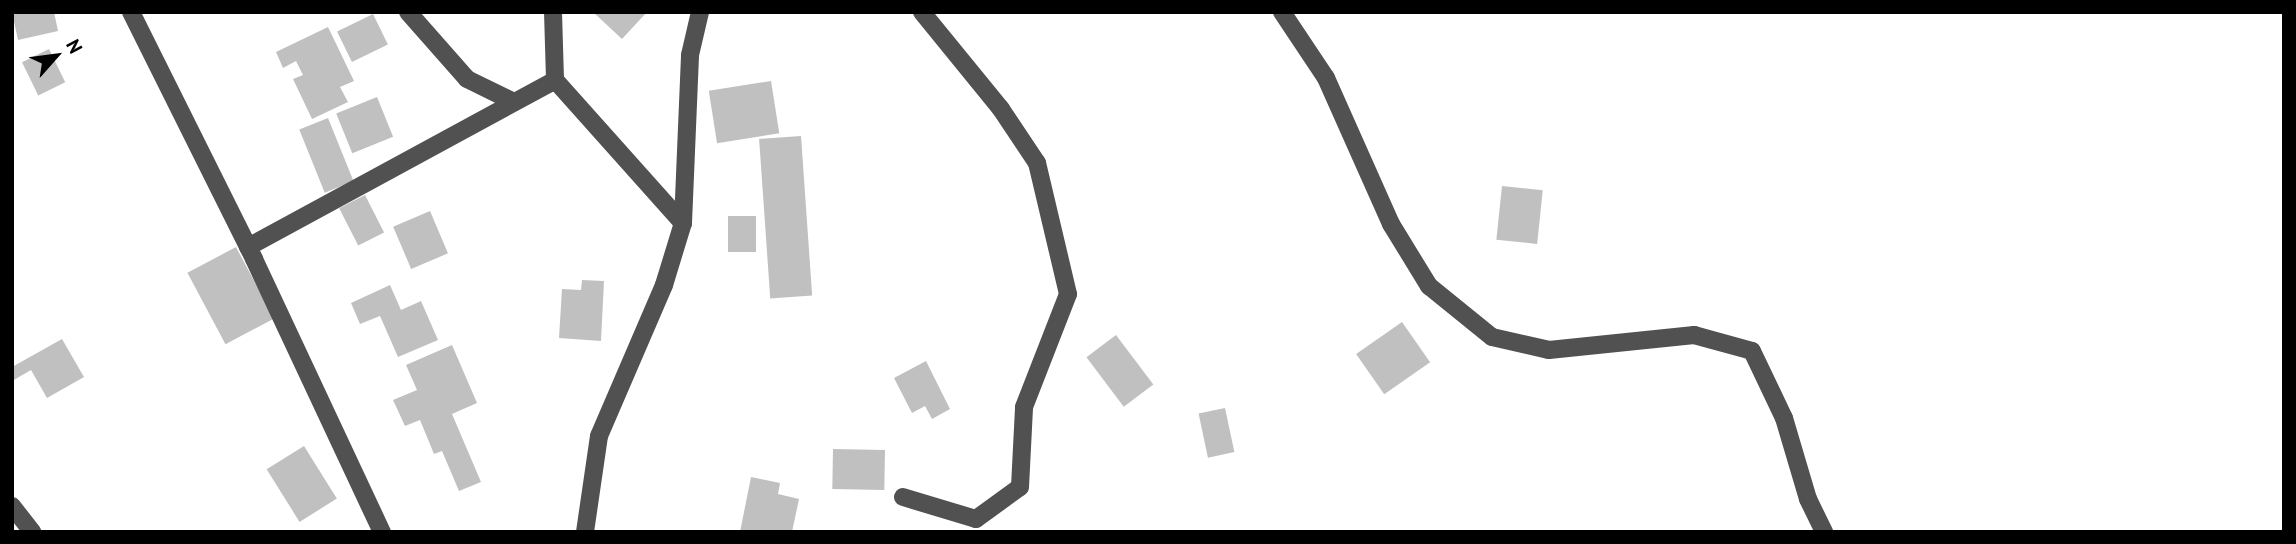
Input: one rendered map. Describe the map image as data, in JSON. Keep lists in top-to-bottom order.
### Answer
{
  "north": "top right"
}
